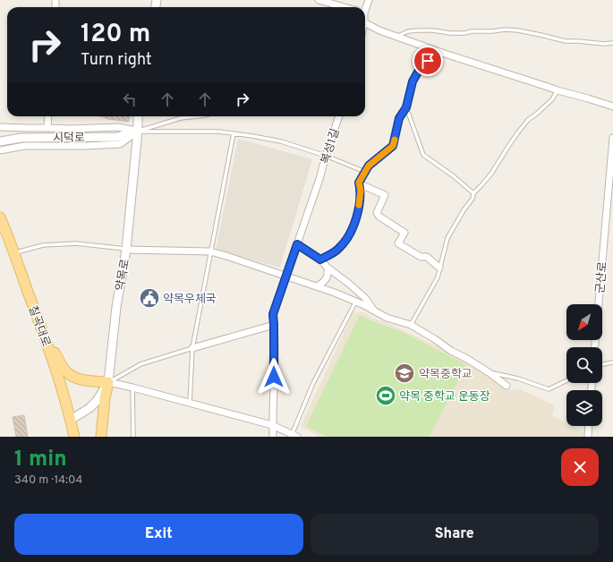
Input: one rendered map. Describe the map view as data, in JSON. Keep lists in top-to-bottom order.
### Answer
{
  "streets": {
    "main road": ["칠곡대로"],
    "street": [
      "시덕로",
      "복성1길",
      "약목로",
      "군산로"
    ]
  },
  "crossings": [
    ["시덕로", "약목로"],
    ["약목로", "칠곡대로"]
  ],
  "places": {
    "public building": ["약목우체국"],
    "school or university": ["약목중학교"],
    "sports": ["약목 중학교 운동장"]
  },
  "north": "bottom left",
  "page": {
    "turn": ["120 m", "Turn right"],
    "heading": ["1 min", "340 m · 14:04"],
    "buttons": ["Exit", "Share"]
  }
}
